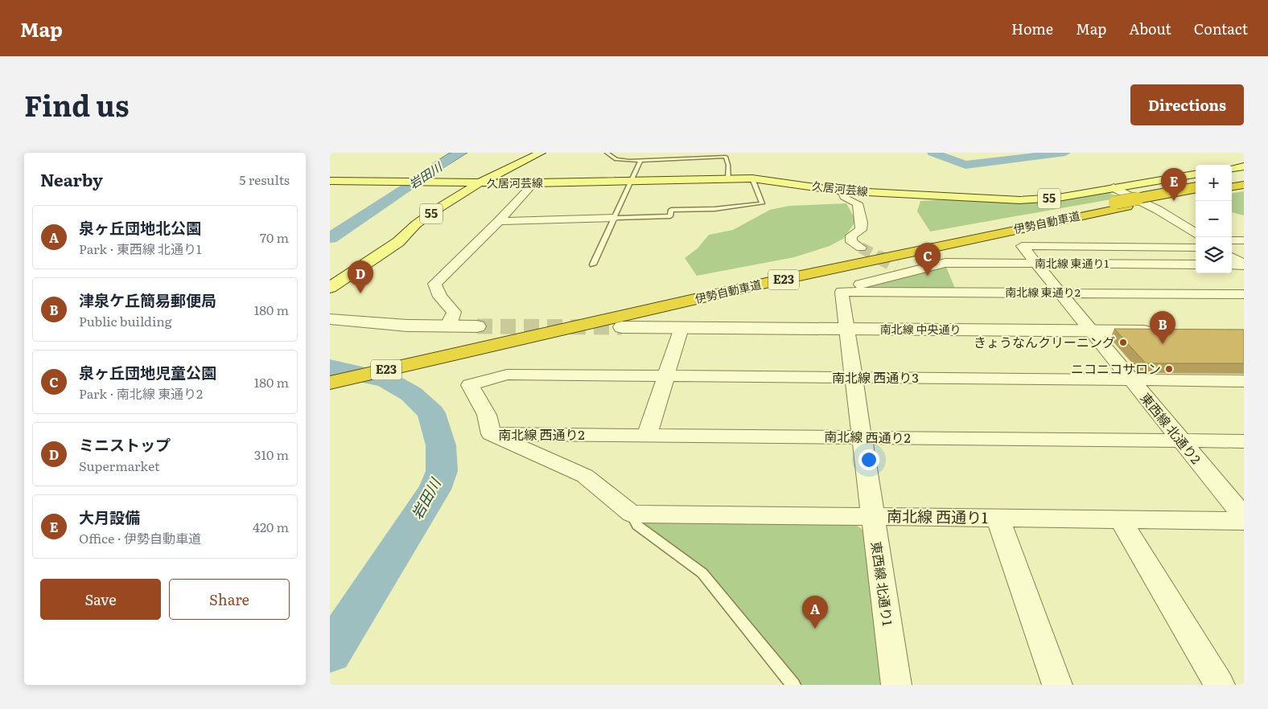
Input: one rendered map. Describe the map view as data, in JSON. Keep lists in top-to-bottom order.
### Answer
{
  "streets": {
    "highway": ["伊勢自動車道", "E23"],
    "main road": ["久居河芸線", "55"],
    "street": [
      "南北線 東通り1",
      "南北線 東通り2",
      "南北線 中央通り",
      "南北線 西通り3",
      "東西線 北通り2",
      "南北線 西通り2",
      "南北線 西通り1",
      "東西線 北通り1"
    ]
  },
  "crossings": [
    ["南北線 東通り1", "南北線 東通り2"],
    ["南北線 東通り1", "東西線 北通り2"],
    ["南北線 東通り1", "東西線 北通り1"],
    ["南北線 東通り2", "東西線 北通り2"],
    ["南北線 東通り2", "東西線 北通り1"],
    ["南北線 中央通り", "東西線 北通り2"],
    ["南北線 中央通り", "東西線 北通り1"],
    ["南北線 西通り3", "東西線 北通り2"],
    ["南北線 西通り3", "南北線 西通り2"],
    ["南北線 西通り3", "東西線 北通り1"],
    ["東西線 北通り2", "南北線 西通り2"],
    ["南北線 西通り2", "東西線 北通り1"],
    ["南北線 西通り1", "東西線 北通り1"]
  ],
  "water": ["岩田川"],
  "places": ["きょうなんクリーニング", "ニコニコサロン"],
  "page": {
    "header": "Map",
    "nav": [
      "Home",
      "Map",
      "About",
      "Contact"
    ],
    "title": "Find us",
    "buttons": [
      "Directions",
      ["Save", "Share"]
    ],
    "heading": ["Nearby", "5 results"],
    "map_buttons": ["+", "−"],
    "pins": [
      "E",
      "C",
      "D",
      "B",
      "A"
    ],
    "list": [
      {
        "mark": "A",
        "name": "泉ヶ丘団地北公園",
        "note": "Park · 東西線 北通り1",
        "value": "70 m"
      },
      {
        "mark": "B",
        "name": "津泉ケ丘簡易郵便局",
        "note": "Public building",
        "value": "180 m"
      },
      {
        "mark": "C",
        "name": "泉ヶ丘団地児童公園",
        "note": "Park · 南北線 東通り2",
        "value": "180 m"
      },
      {
        "mark": "D",
        "name": "ミニストップ",
        "note": "Supermarket",
        "value": "310 m"
      },
      {
        "mark": "E",
        "name": "大月設備",
        "note": "Office · 伊勢自動車道",
        "value": "420 m"
      }
    ]
  }
}
